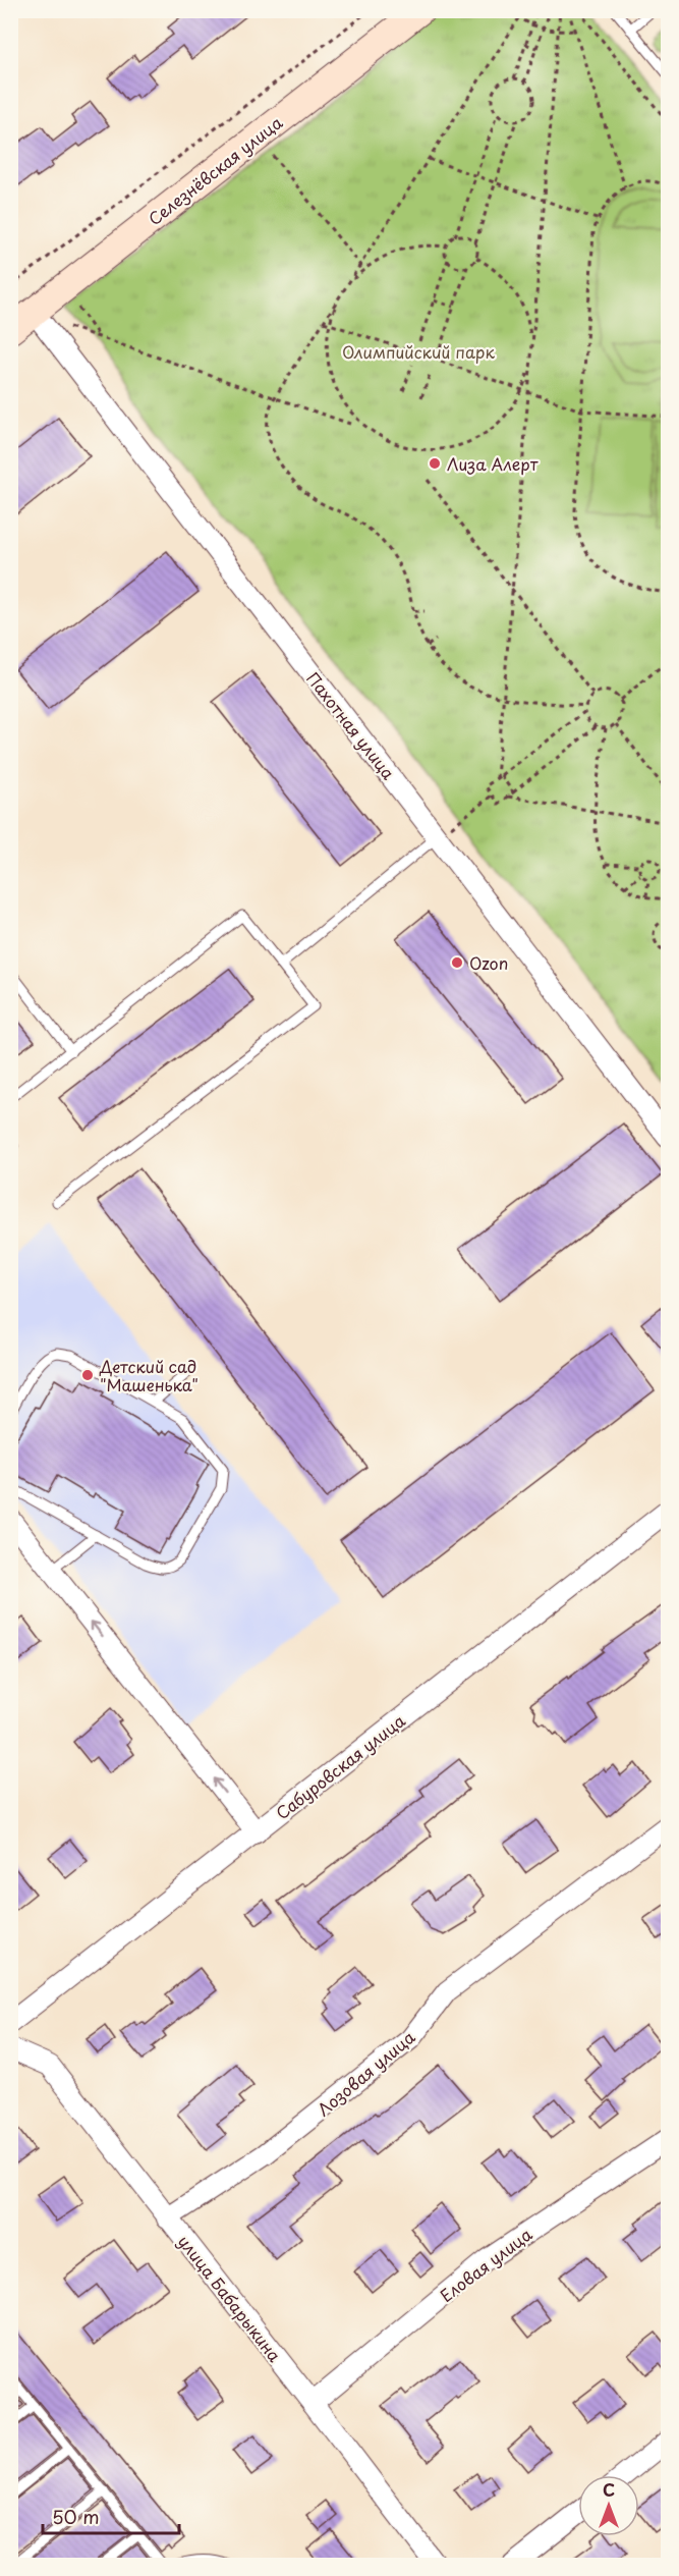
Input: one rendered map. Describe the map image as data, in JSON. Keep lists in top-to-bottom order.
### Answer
{
  "streets": {
    "street": [
      "Селезнёвская улица",
      "Пахотная улица",
      "Сабуровская улица",
      "Лозовая улица",
      "Еловая улица",
      "улица Бабарыкина"
    ]
  },
  "crossings": [
    ["Селезнёвская улица", "Пахотная улица"],
    ["Лозовая улица", "улица Бабарыкина"],
    ["Еловая улица", "улица Бабарыкина"]
  ],
  "parks": ["Олимпийский парк"],
  "places": ["Лиза Алерт", "Ozon", "Детский сад \"Машенька\""],
  "scale_bar": "50 m",
  "north": "top"
}
